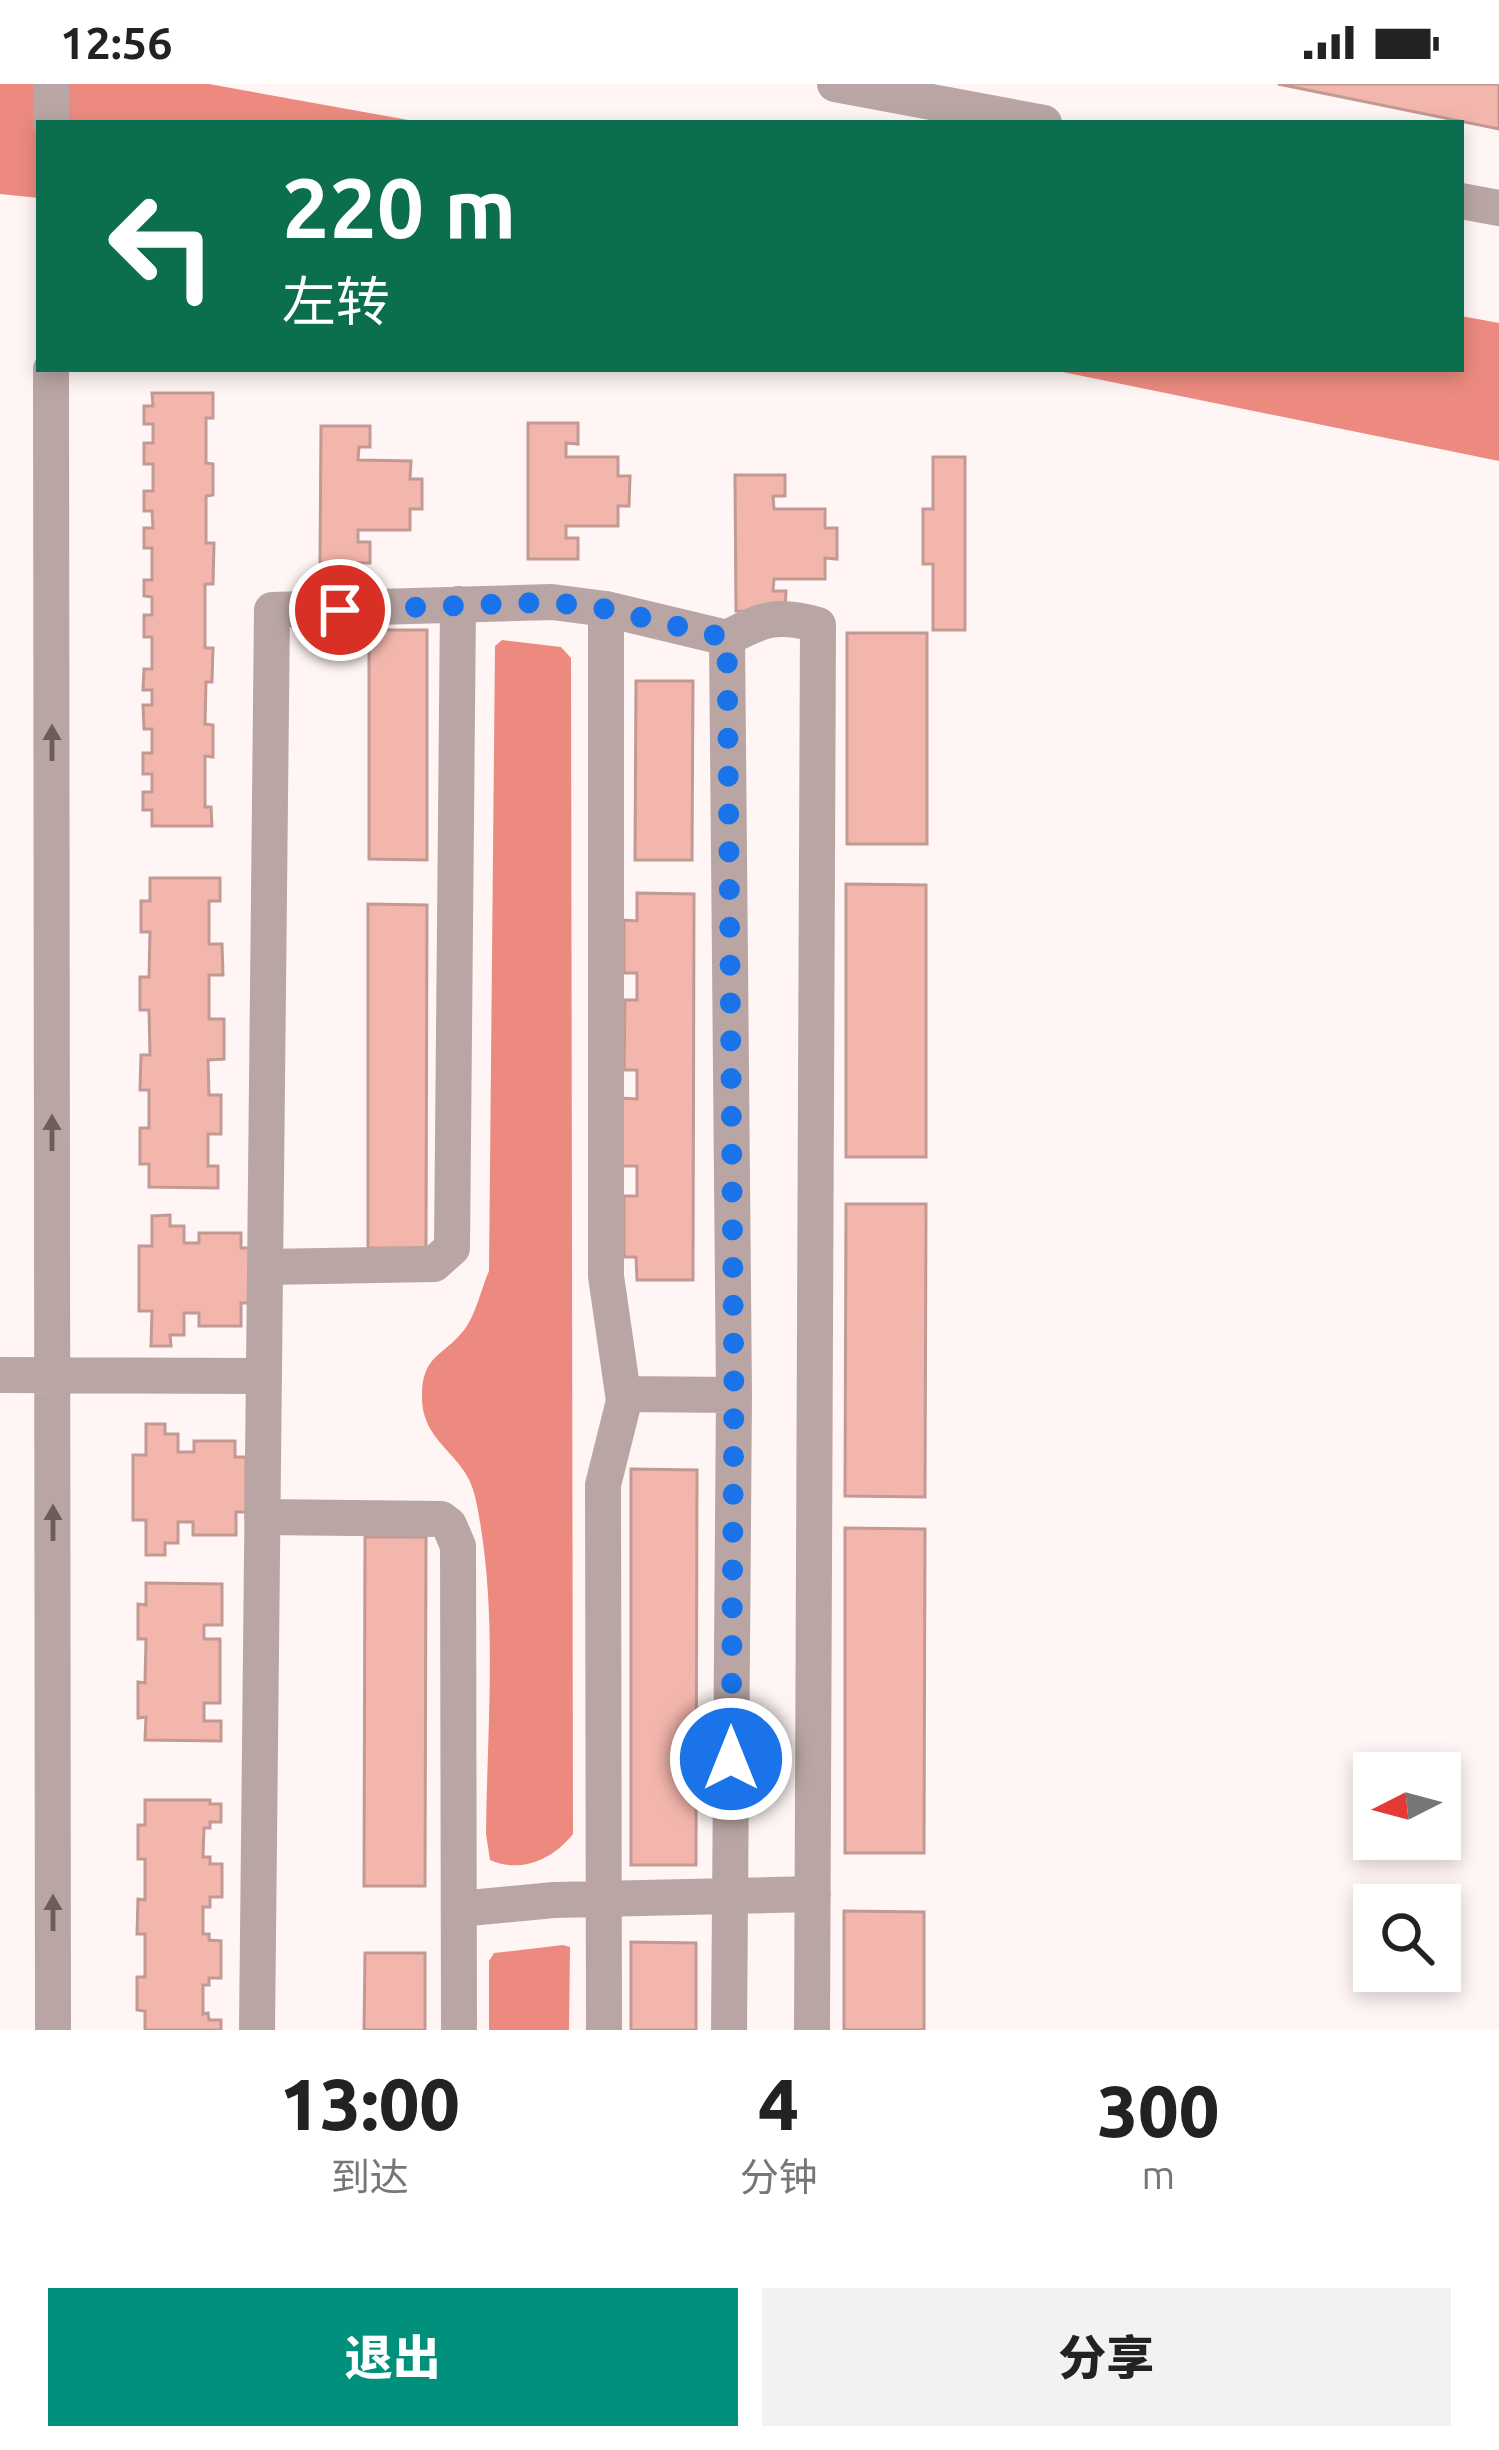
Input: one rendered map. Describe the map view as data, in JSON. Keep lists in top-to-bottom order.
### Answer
{
  "north": "left",
  "page": {
    "status": "12:56",
    "turn": ["220 m", "左转"],
    "eta": [
      "13:00",
      "到达",
      "4",
      "分钟",
      "300",
      "m"
    ],
    "buttons": ["退出", "分享"]
  }
}
